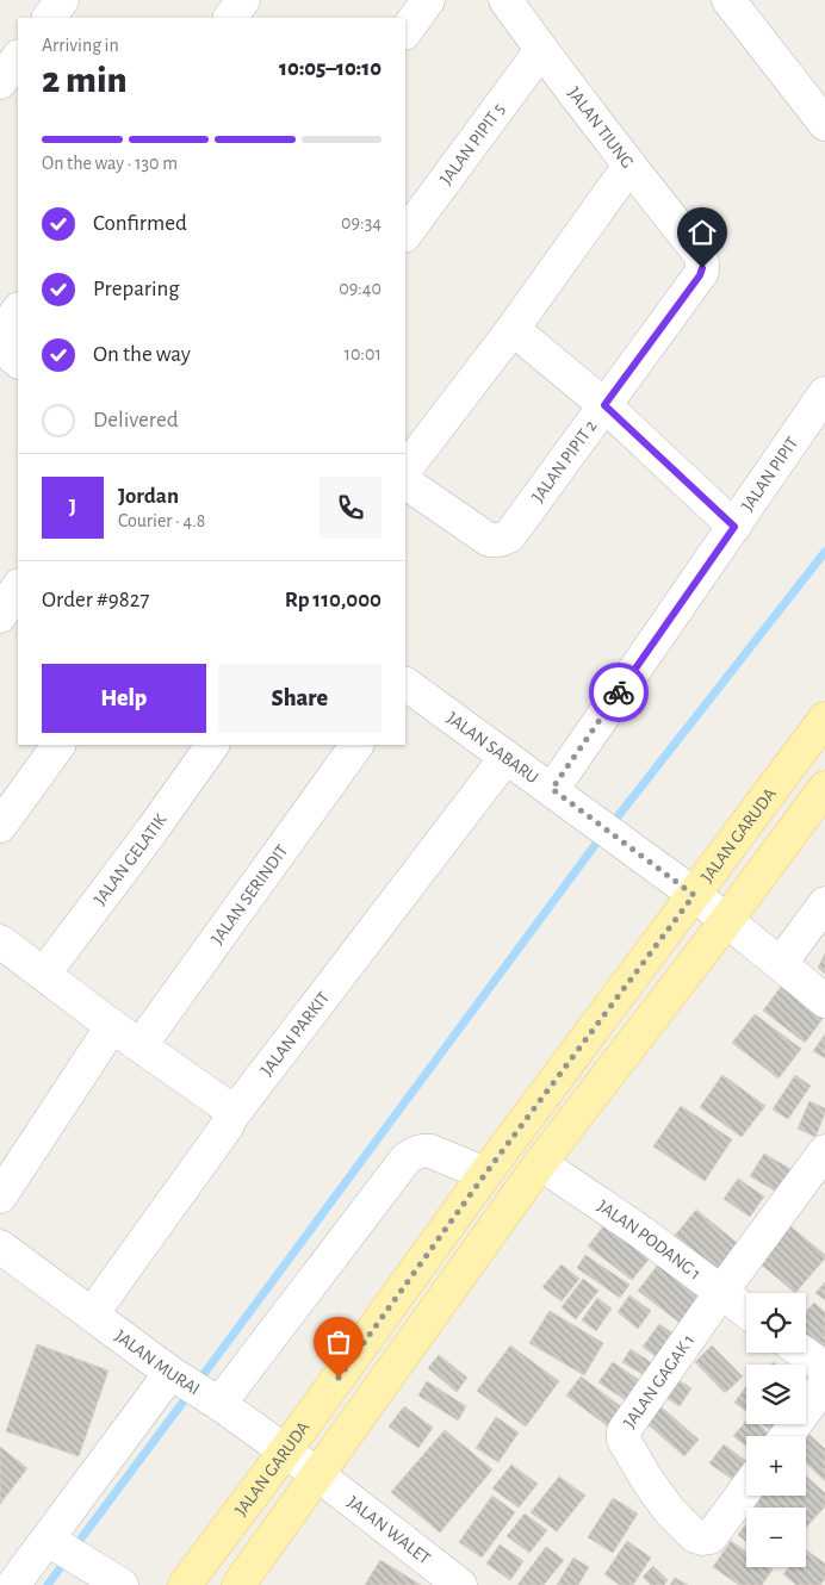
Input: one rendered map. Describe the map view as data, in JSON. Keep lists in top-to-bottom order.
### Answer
{
  "streets": {
    "main road": ["JALAN GARUDA"],
    "street": [
      "JALAN TIUNG",
      "JALAN PIPIT 5",
      "JALAN PIPIT 2",
      "JALAN PIPIT",
      "JALAN SABARU",
      "JALAN GELATIK",
      "JALAN SERINDIT",
      "JALAN PARKIT",
      "JALAN PODANG 1",
      "JALAN MURAI",
      "JALAN GAGAK 1",
      "JALAN WALET"
    ]
  },
  "crossings": [
    ["JALAN TIUNG", "JALAN PIPIT 5"],
    ["JALAN TIUNG", "JALAN PIPIT 2"],
    ["JALAN PIPIT", "JALAN SABARU"],
    ["JALAN SABARU", "JALAN GARUDA"],
    ["JALAN SABARU", "JALAN PARKIT"],
    ["JALAN GARUDA", "JALAN MURAI"],
    ["JALAN PARKIT", "JALAN MURAI"],
    ["JALAN PODANG 1", "JALAN GAGAK 1"],
    ["JALAN MURAI", "JALAN WALET"]
  ],
  "page": {
    "heading": ["2 min", "Arriving in", "10:05–10:10"],
    "panel": [
      "Jordan",
      "Courier · 4.8",
      "Order #9827",
      "Rp 110,000"
    ],
    "bar": "On the way · 130 m",
    "list": [
      ["Confirmed", "09:34"],
      ["Preparing", "09:40"],
      ["On the way", "10:01"],
      "Delivered"
    ],
    "round": "J",
    "buttons": ["Help", "Share"],
    "map_buttons": ["+", "−"]
  }
}
